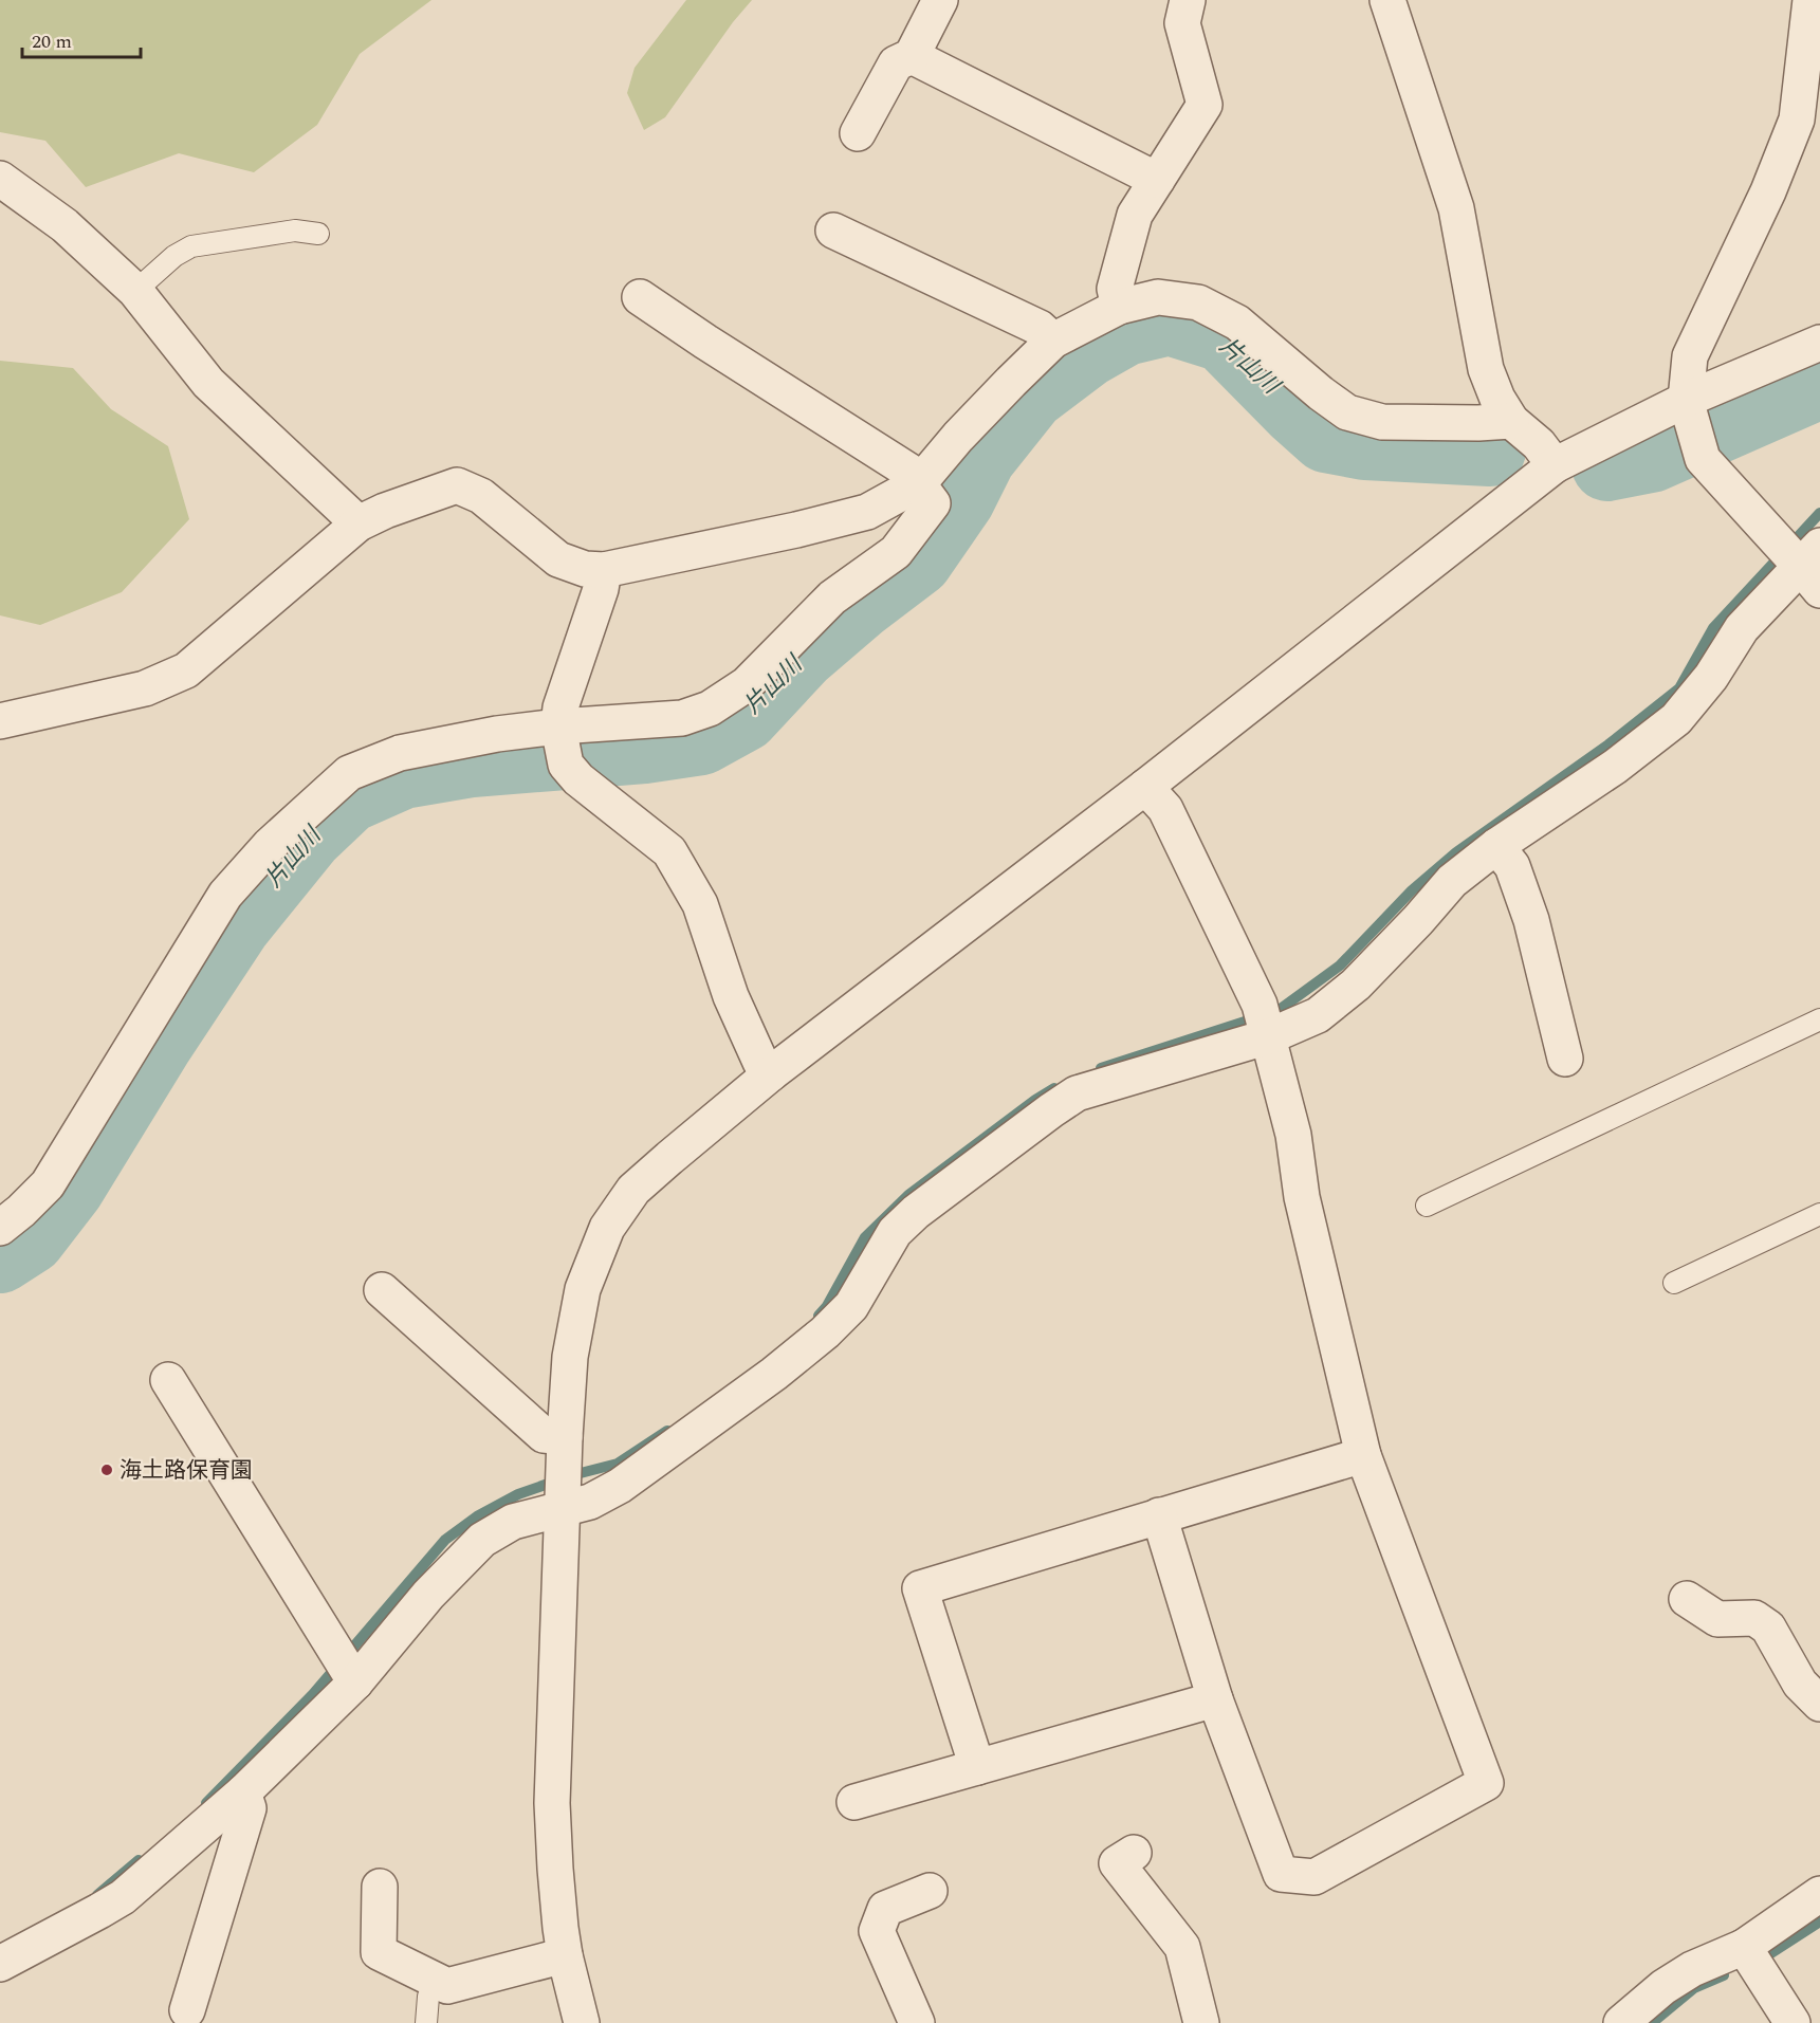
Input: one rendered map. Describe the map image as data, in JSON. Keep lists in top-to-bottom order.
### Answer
{
  "water": ["片山川"],
  "places": ["海土路保育園"],
  "scale_bar": "20 m"
}
